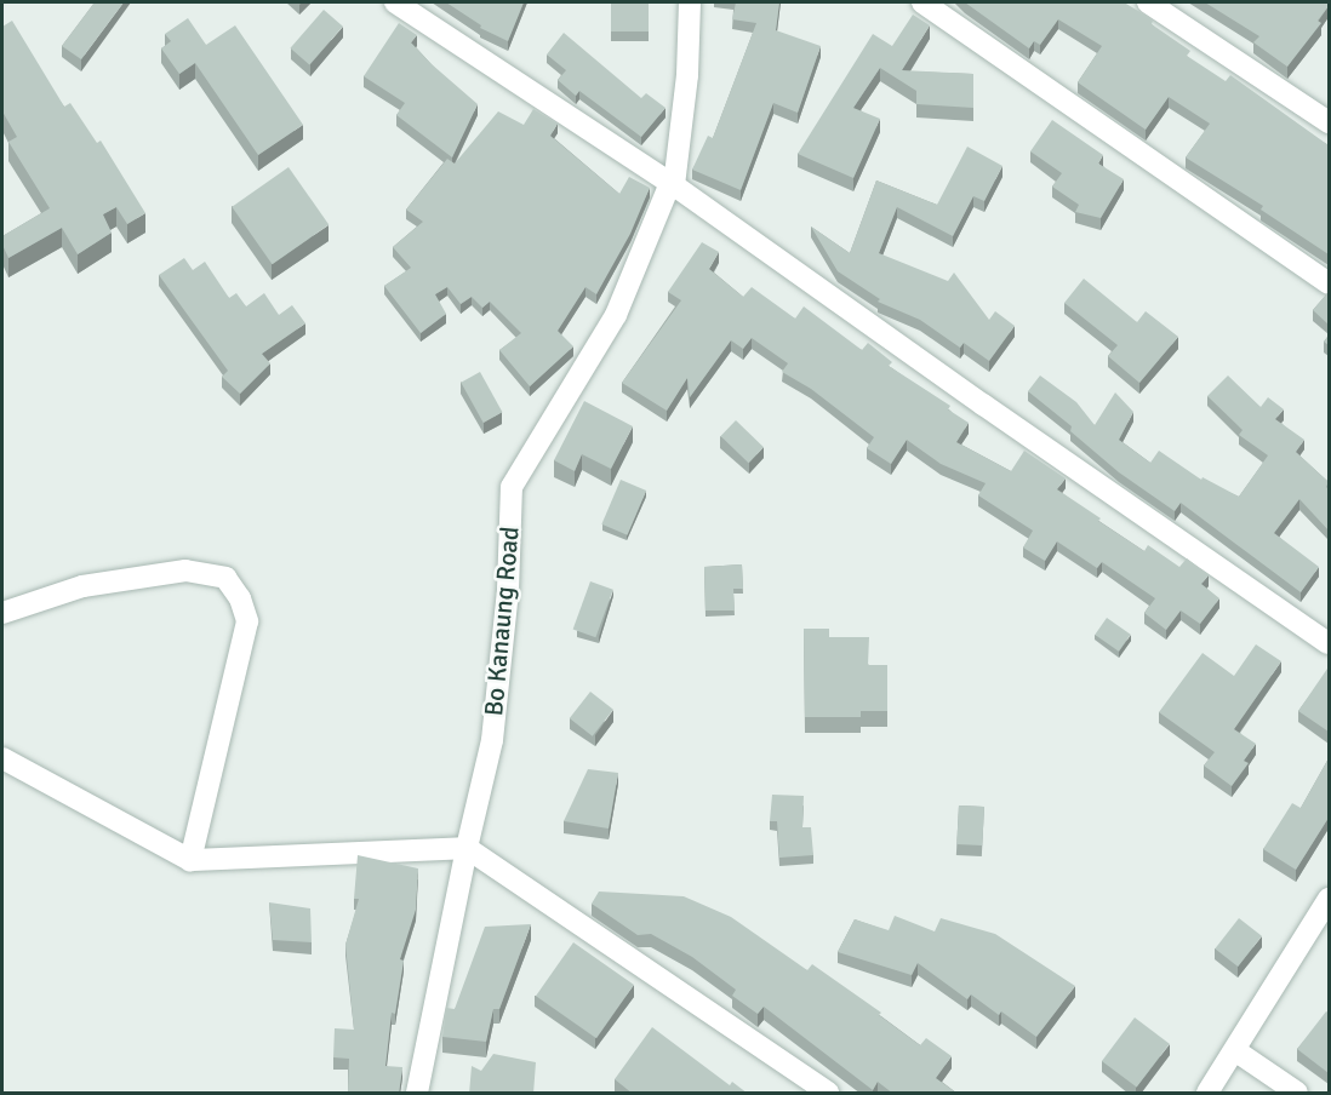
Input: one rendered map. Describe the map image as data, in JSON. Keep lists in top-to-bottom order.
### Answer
{
  "streets": {
    "street": ["Bo Kanaung Road"]
  }
}
